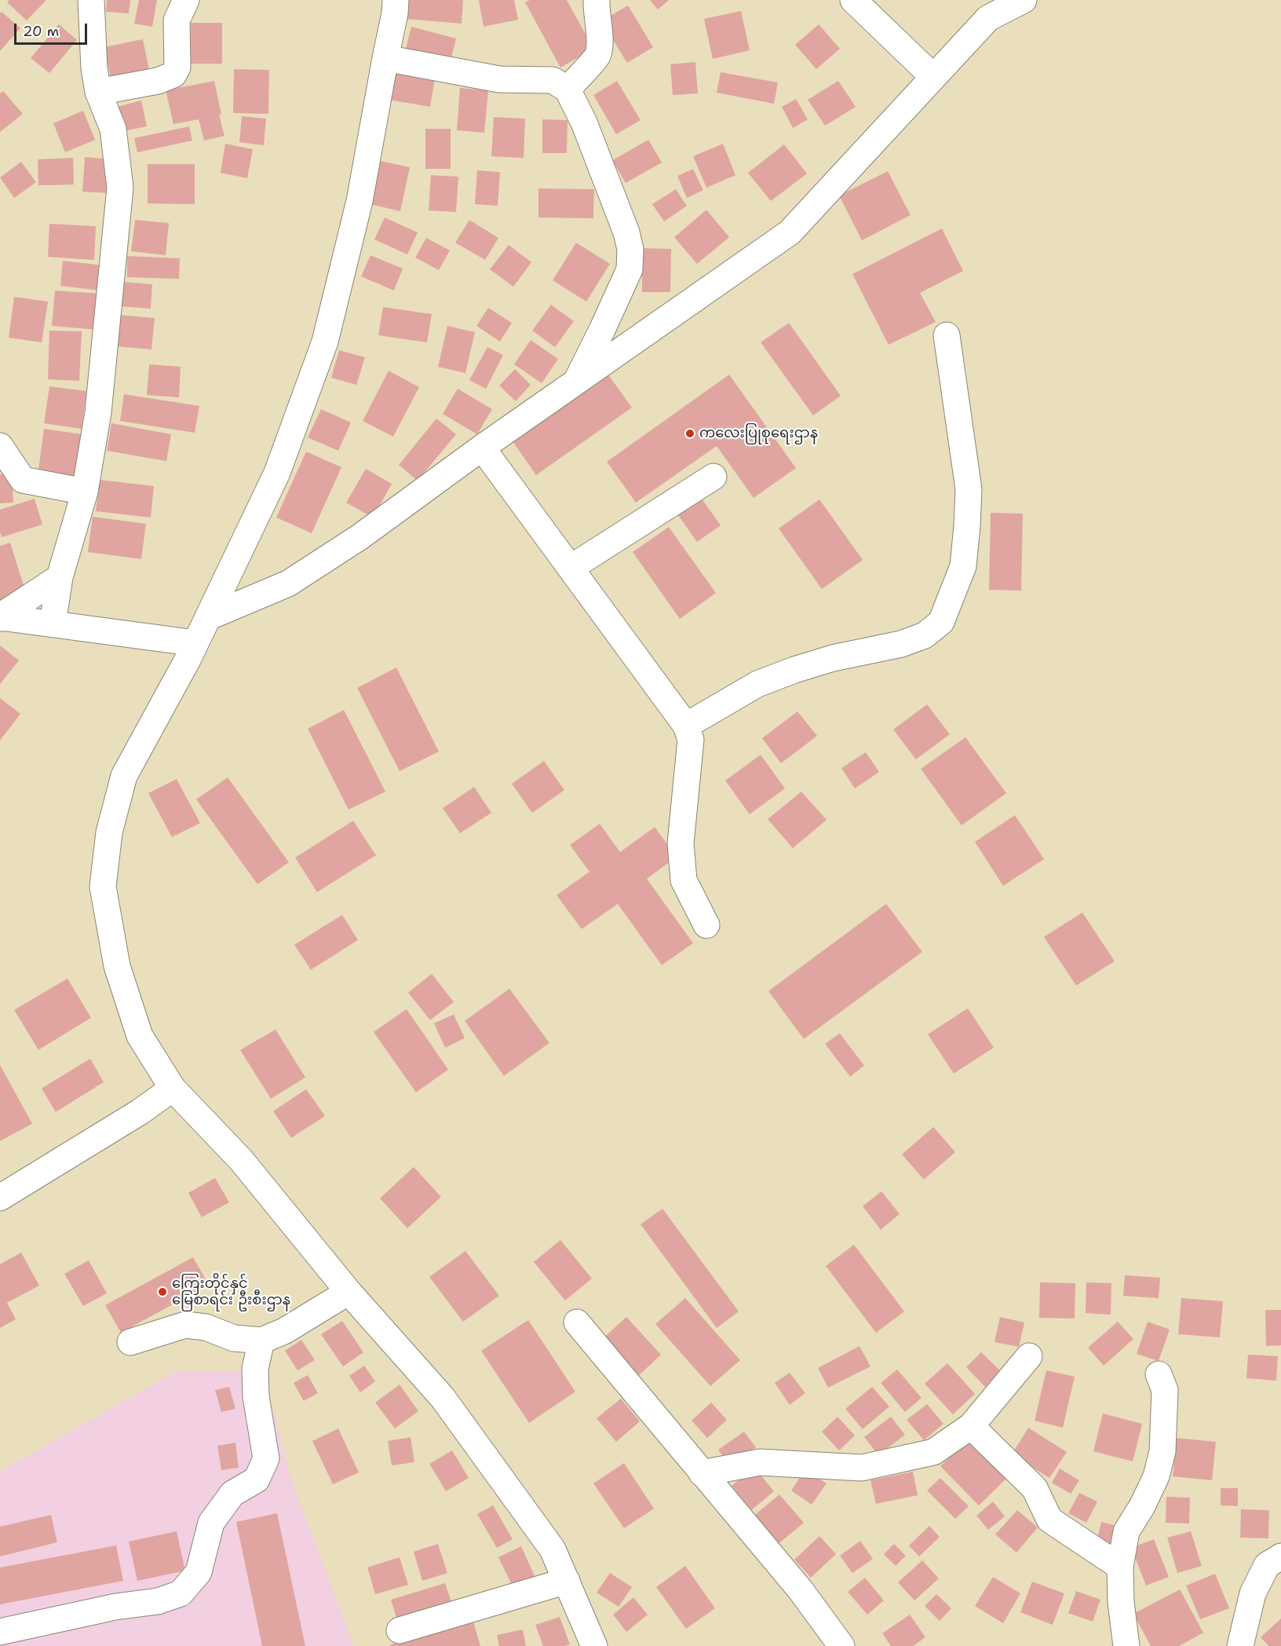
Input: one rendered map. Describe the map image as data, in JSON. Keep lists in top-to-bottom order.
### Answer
{
  "places": ["ကလေးပြုစုရေးဌာန", "ကြေးတိုင်နှင့် မြေစာရင်း ဦးစီးဌာန"],
  "scale_bar": "20 m"
}
